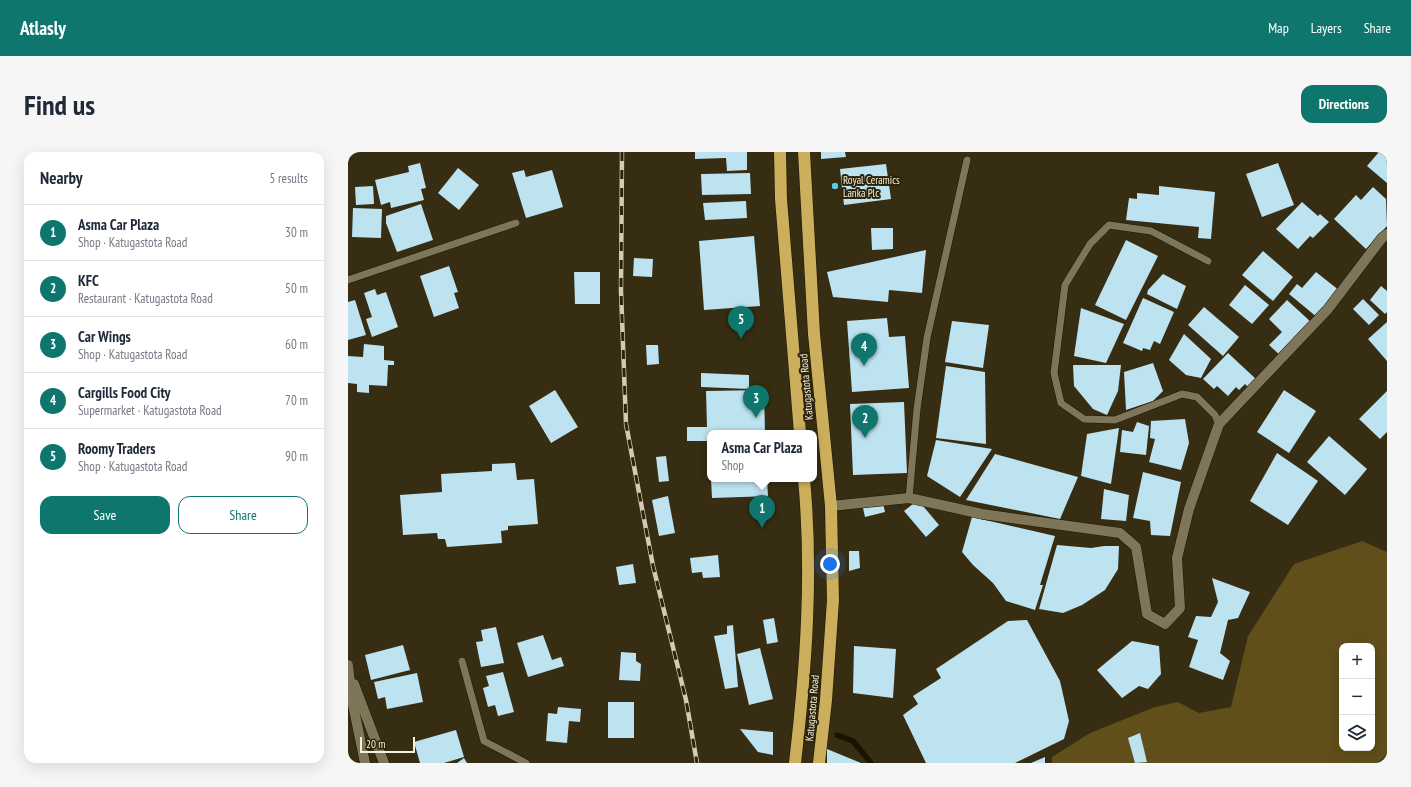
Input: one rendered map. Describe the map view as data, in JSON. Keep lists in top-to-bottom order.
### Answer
{
  "streets": {
    "highway": ["Katugastota Road"]
  },
  "places": ["Royal Ceramics Lanka Plc"],
  "scale_bar": "20 m",
  "page": {
    "header": "Atlasly",
    "nav": ["Map", "Layers", "Share"],
    "buttons": [
      "Directions",
      ["Save", "Share"]
    ],
    "title": "Find us",
    "heading": ["Nearby", "5 results"],
    "list": [
      {
        "mark": "1",
        "name": "Asma Car Plaza",
        "note": "Shop · Katugastota Road",
        "value": "30 m"
      },
      {
        "mark": "2",
        "name": "KFC",
        "note": "Restaurant · Katugastota Road",
        "value": "50 m"
      },
      {
        "mark": "3",
        "name": "Car Wings",
        "note": "Shop · Katugastota Road",
        "value": "60 m"
      },
      {
        "mark": "4",
        "name": "Cargills Food City",
        "note": "Supermarket · Katugastota Road",
        "value": "70 m"
      },
      {
        "mark": "5",
        "name": "Roomy Traders",
        "note": "Shop · Katugastota Road",
        "value": "90 m"
      }
    ],
    "pins": [
      "5",
      "4",
      "3",
      "2",
      "1"
    ],
    "popup": ["Asma Car Plaza", "Shop"],
    "map_buttons": ["+", "−"],
    "scale": "20 m"
  }
}
